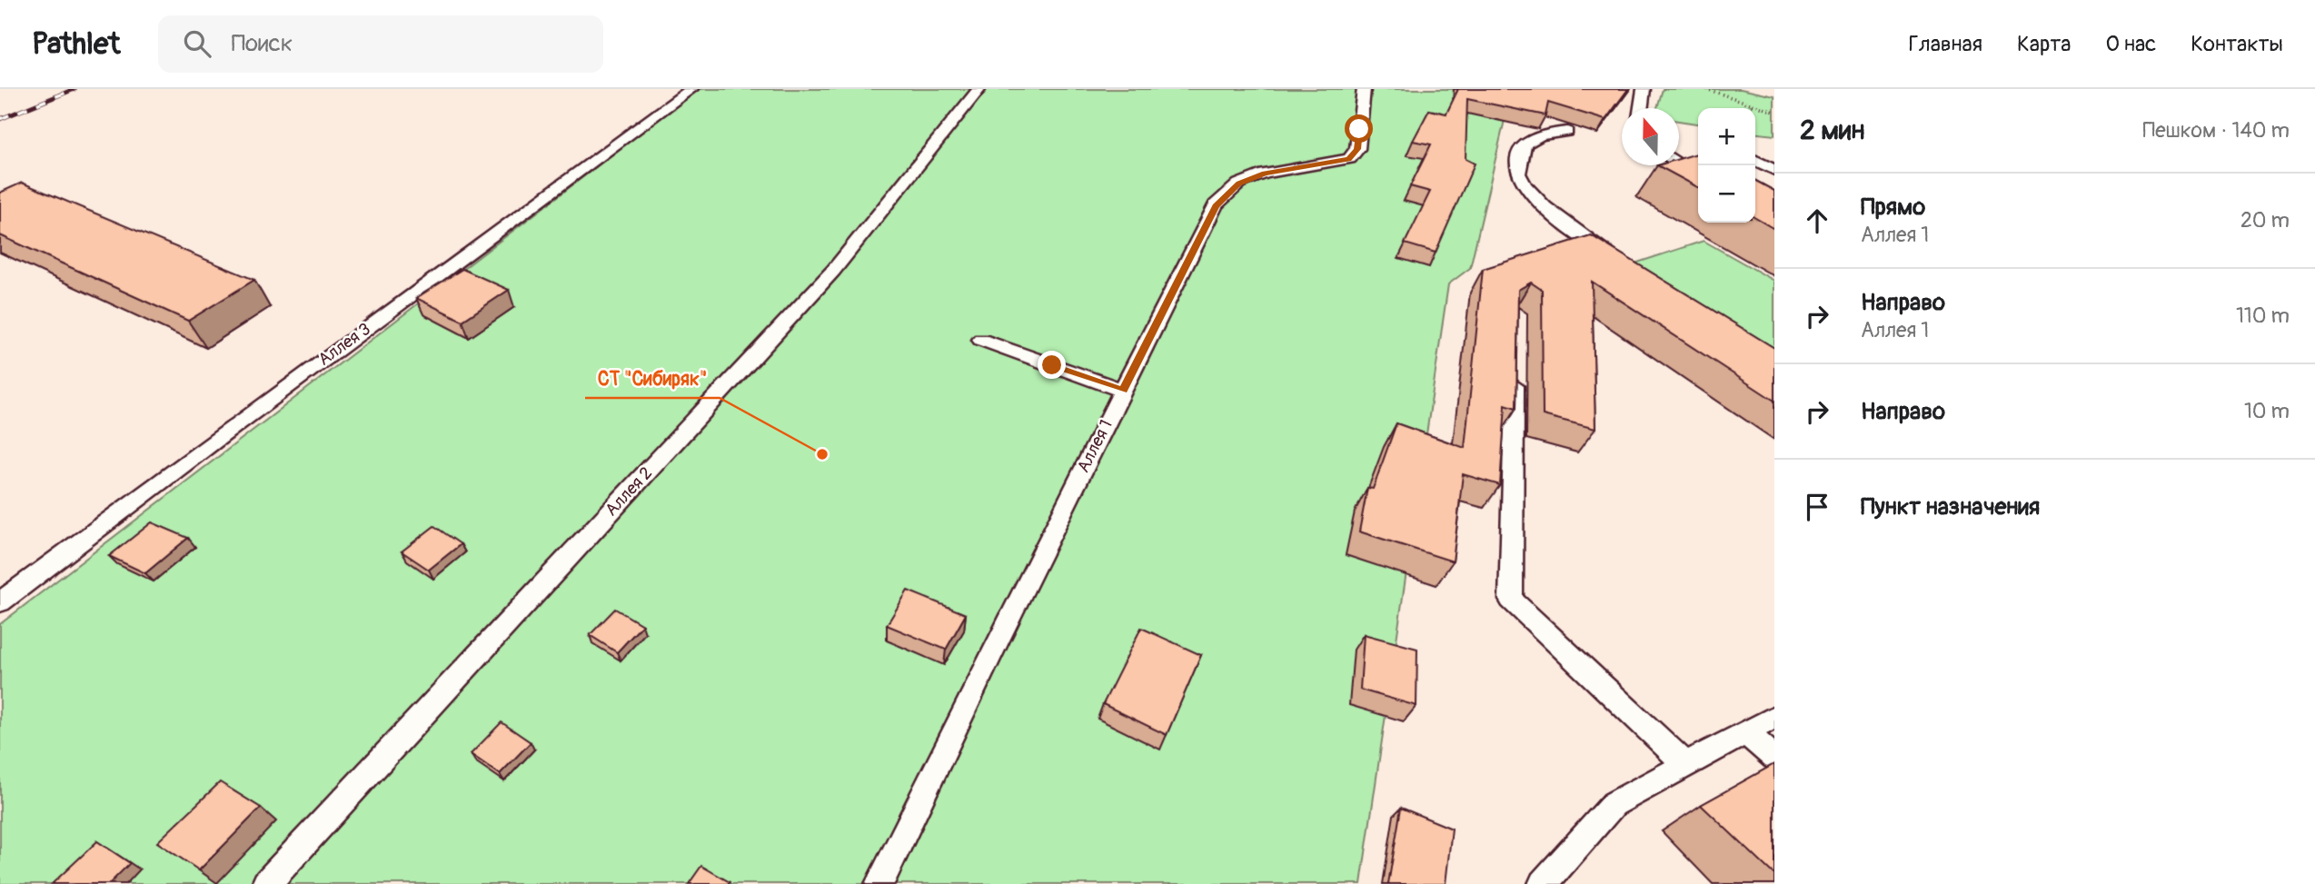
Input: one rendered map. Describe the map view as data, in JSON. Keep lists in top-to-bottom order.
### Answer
{
  "streets": {
    "lane": ["Аллея 3", "Аллея 1", "Аллея 2"]
  },
  "places": ["СТ \"Сибиряк\""],
  "north": "top",
  "page": {
    "header": "Pathlet",
    "search": "Поиск",
    "nav": [
      "Главная",
      "Карта",
      "О нас",
      "Контакты"
    ],
    "heading": ["2 мин", "Пешком · 140 m"],
    "map_buttons": ["+", "−"],
    "list": [
      ["Прямо", "Аллея 1", "20 m"],
      ["Направо", "Аллея 1", "110 m"],
      ["Направо", "10 m"],
      "Пункт назначения"
    ]
  }
}
